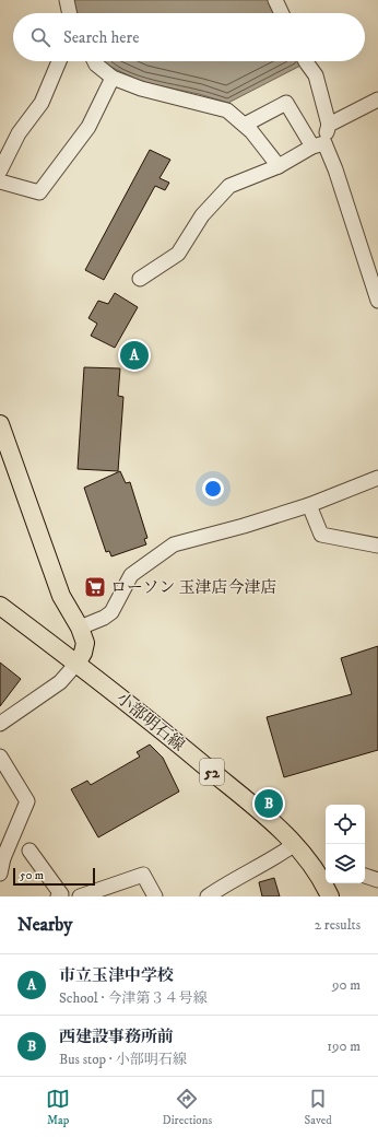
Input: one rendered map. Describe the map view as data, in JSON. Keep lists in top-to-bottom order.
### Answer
{
  "streets": {
    "main road": ["小部明石線", "52"]
  },
  "places": {
    "supermarket": ["ローソン 玉津店今津店"]
  },
  "scale_bar": "50 m",
  "page": {
    "search": "Search here",
    "pins": ["A", "B"],
    "scale": "50 m",
    "heading": ["Nearby", "2 results"],
    "list": [
      {
        "mark": "A",
        "name": "市立玉津中学校",
        "note": "School · 今津第３４号線",
        "value": "90 m"
      },
      {
        "mark": "B",
        "name": "西建設事務所前",
        "note": "Bus stop · 小部明石線",
        "value": "190 m"
      }
    ],
    "nav": ["Map", "Directions", "Saved"]
  }
}
